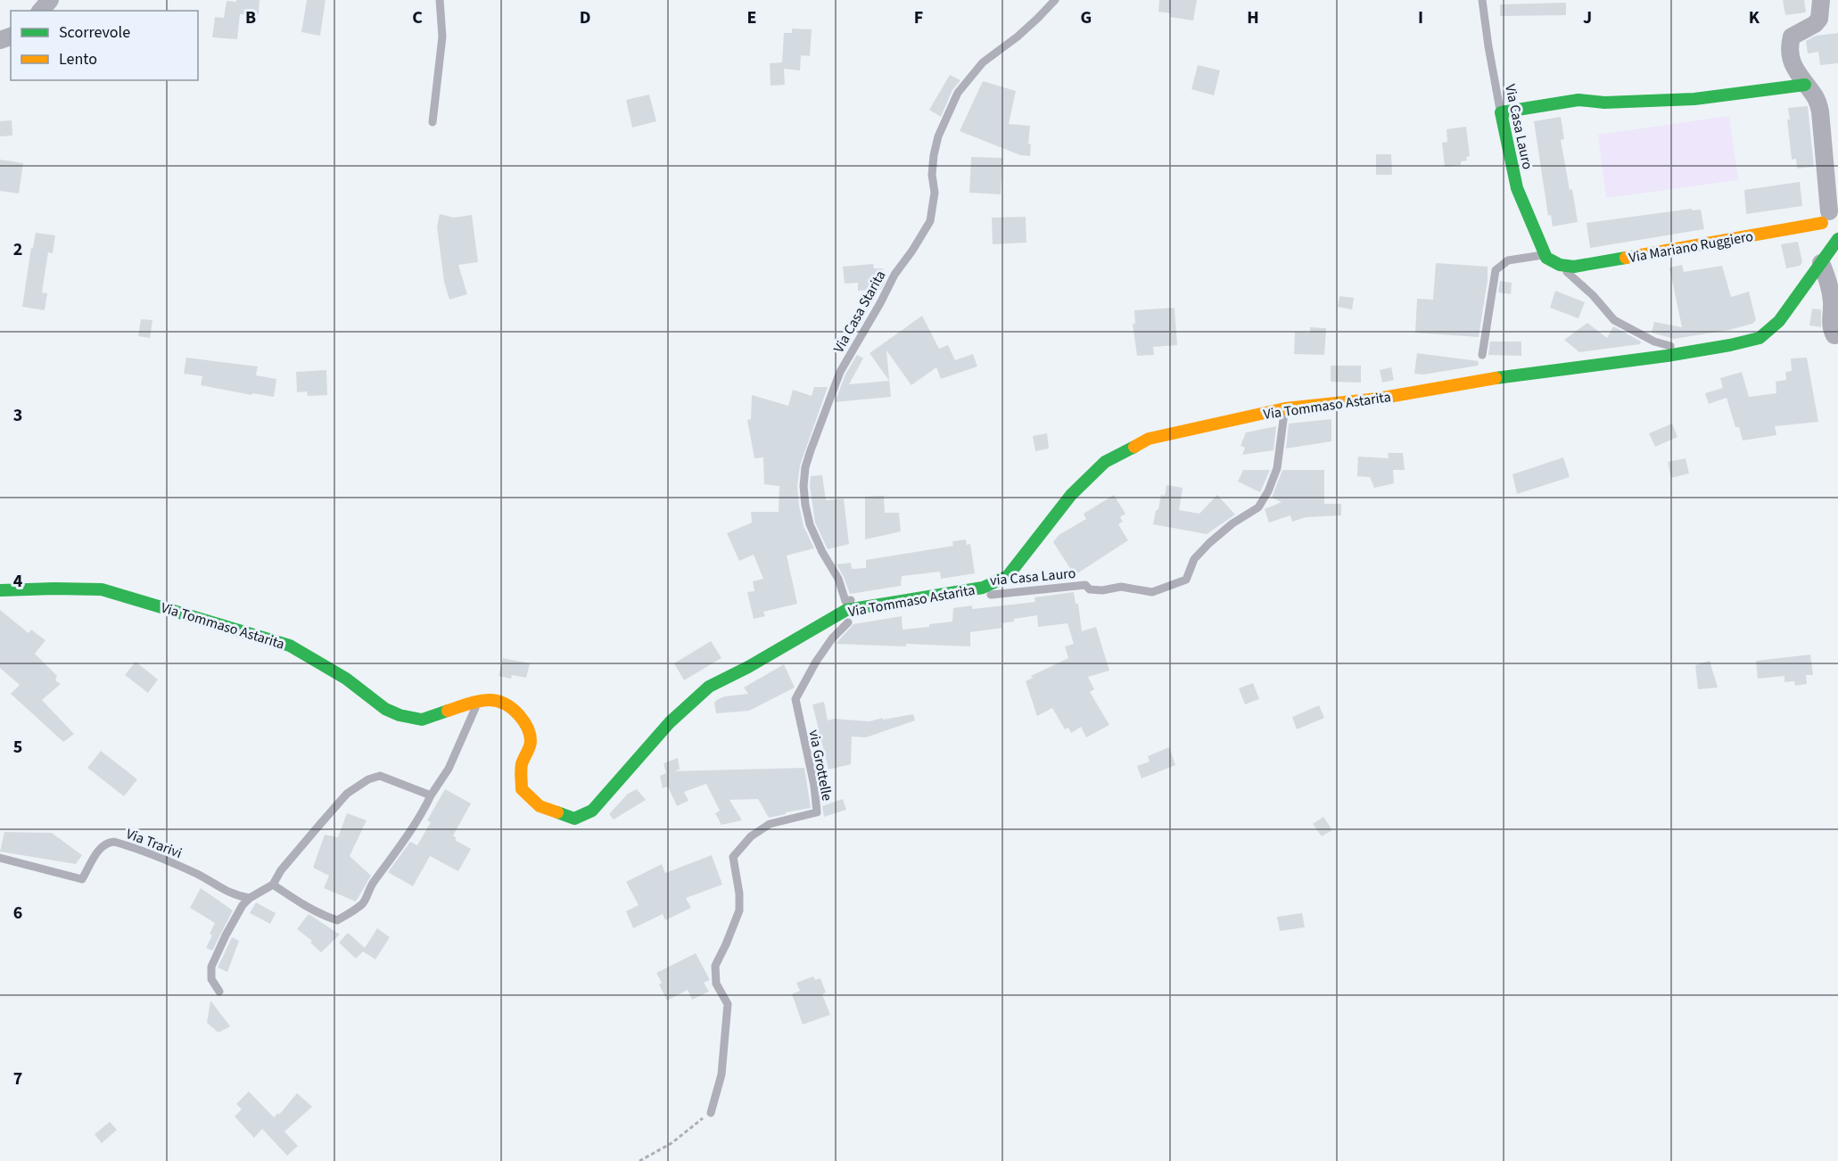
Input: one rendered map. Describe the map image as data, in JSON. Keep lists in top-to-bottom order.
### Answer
{
  "streets": {
    "main road": ["Via Casa Lauro", "Via Mariano Ruggiero", "Via Tommaso Astarita"],
    "lane": [
      "Via Casa Starita",
      "via Casa Lauro",
      "via Grottelle",
      "Via Trarivi"
    ]
  },
  "crossings": [
    ["Via Tommaso Astarita", "via Casa Lauro"],
    ["Via Tommaso Astarita", "via Grottelle"]
  ],
  "legend": ["Scorrevole", "Lento"],
  "grid": {
    "columns": [
      "B",
      "C",
      "D",
      "E",
      "F",
      "G",
      "H",
      "I",
      "J",
      "K"
    ],
    "rows": [
      "2",
      "3",
      "4",
      "5",
      "6",
      "7"
    ]
  }
}
